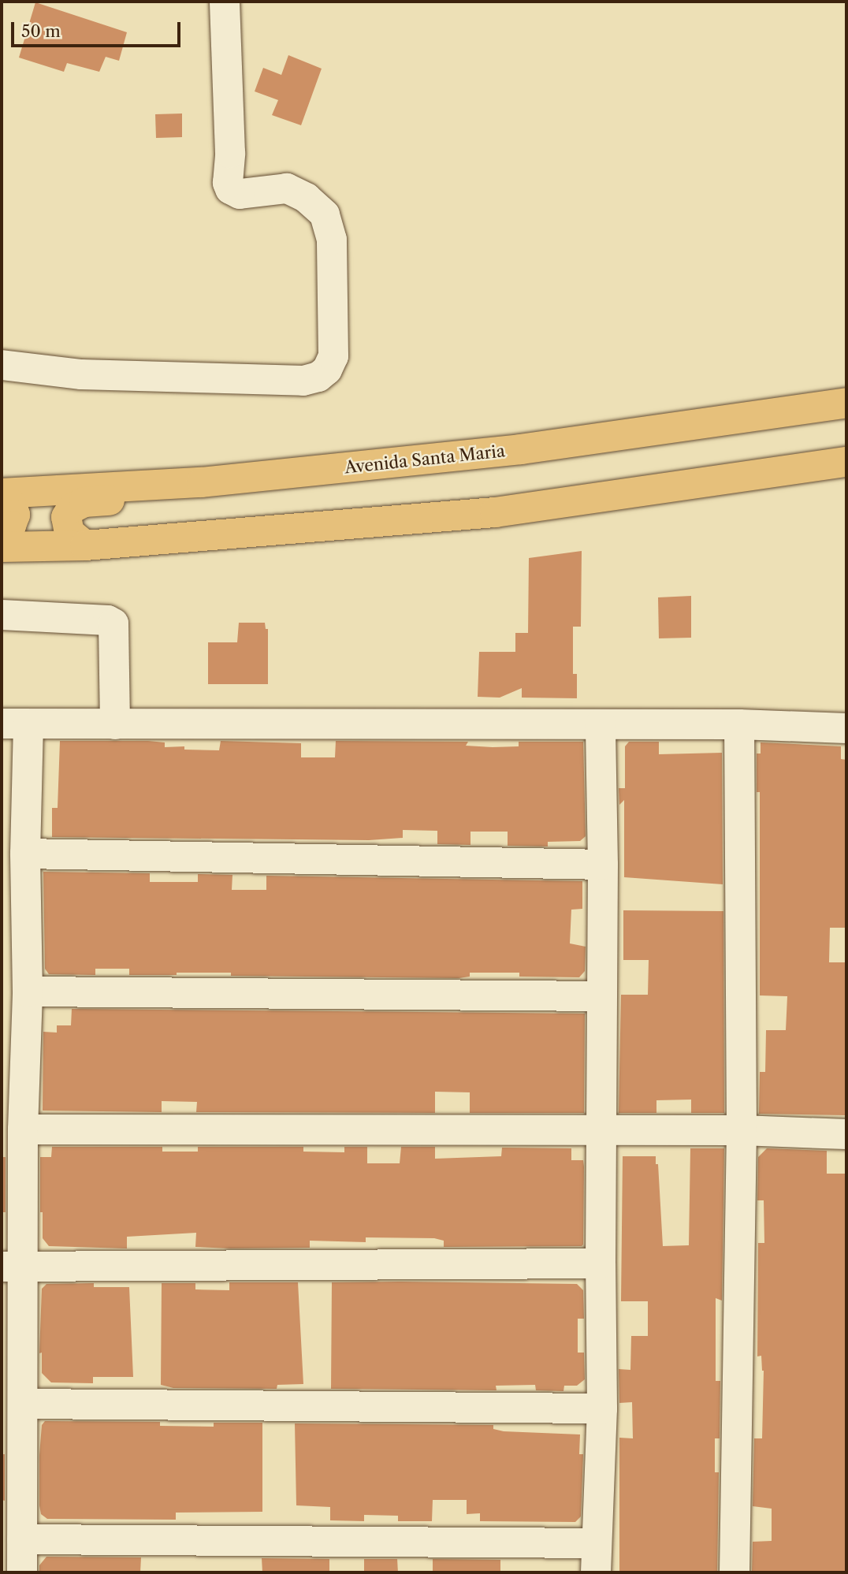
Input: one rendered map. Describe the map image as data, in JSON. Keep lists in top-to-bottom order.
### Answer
{
  "streets": {
    "main road": ["Avenida Santa Maria"]
  },
  "scale_bar": "50 m"
}
